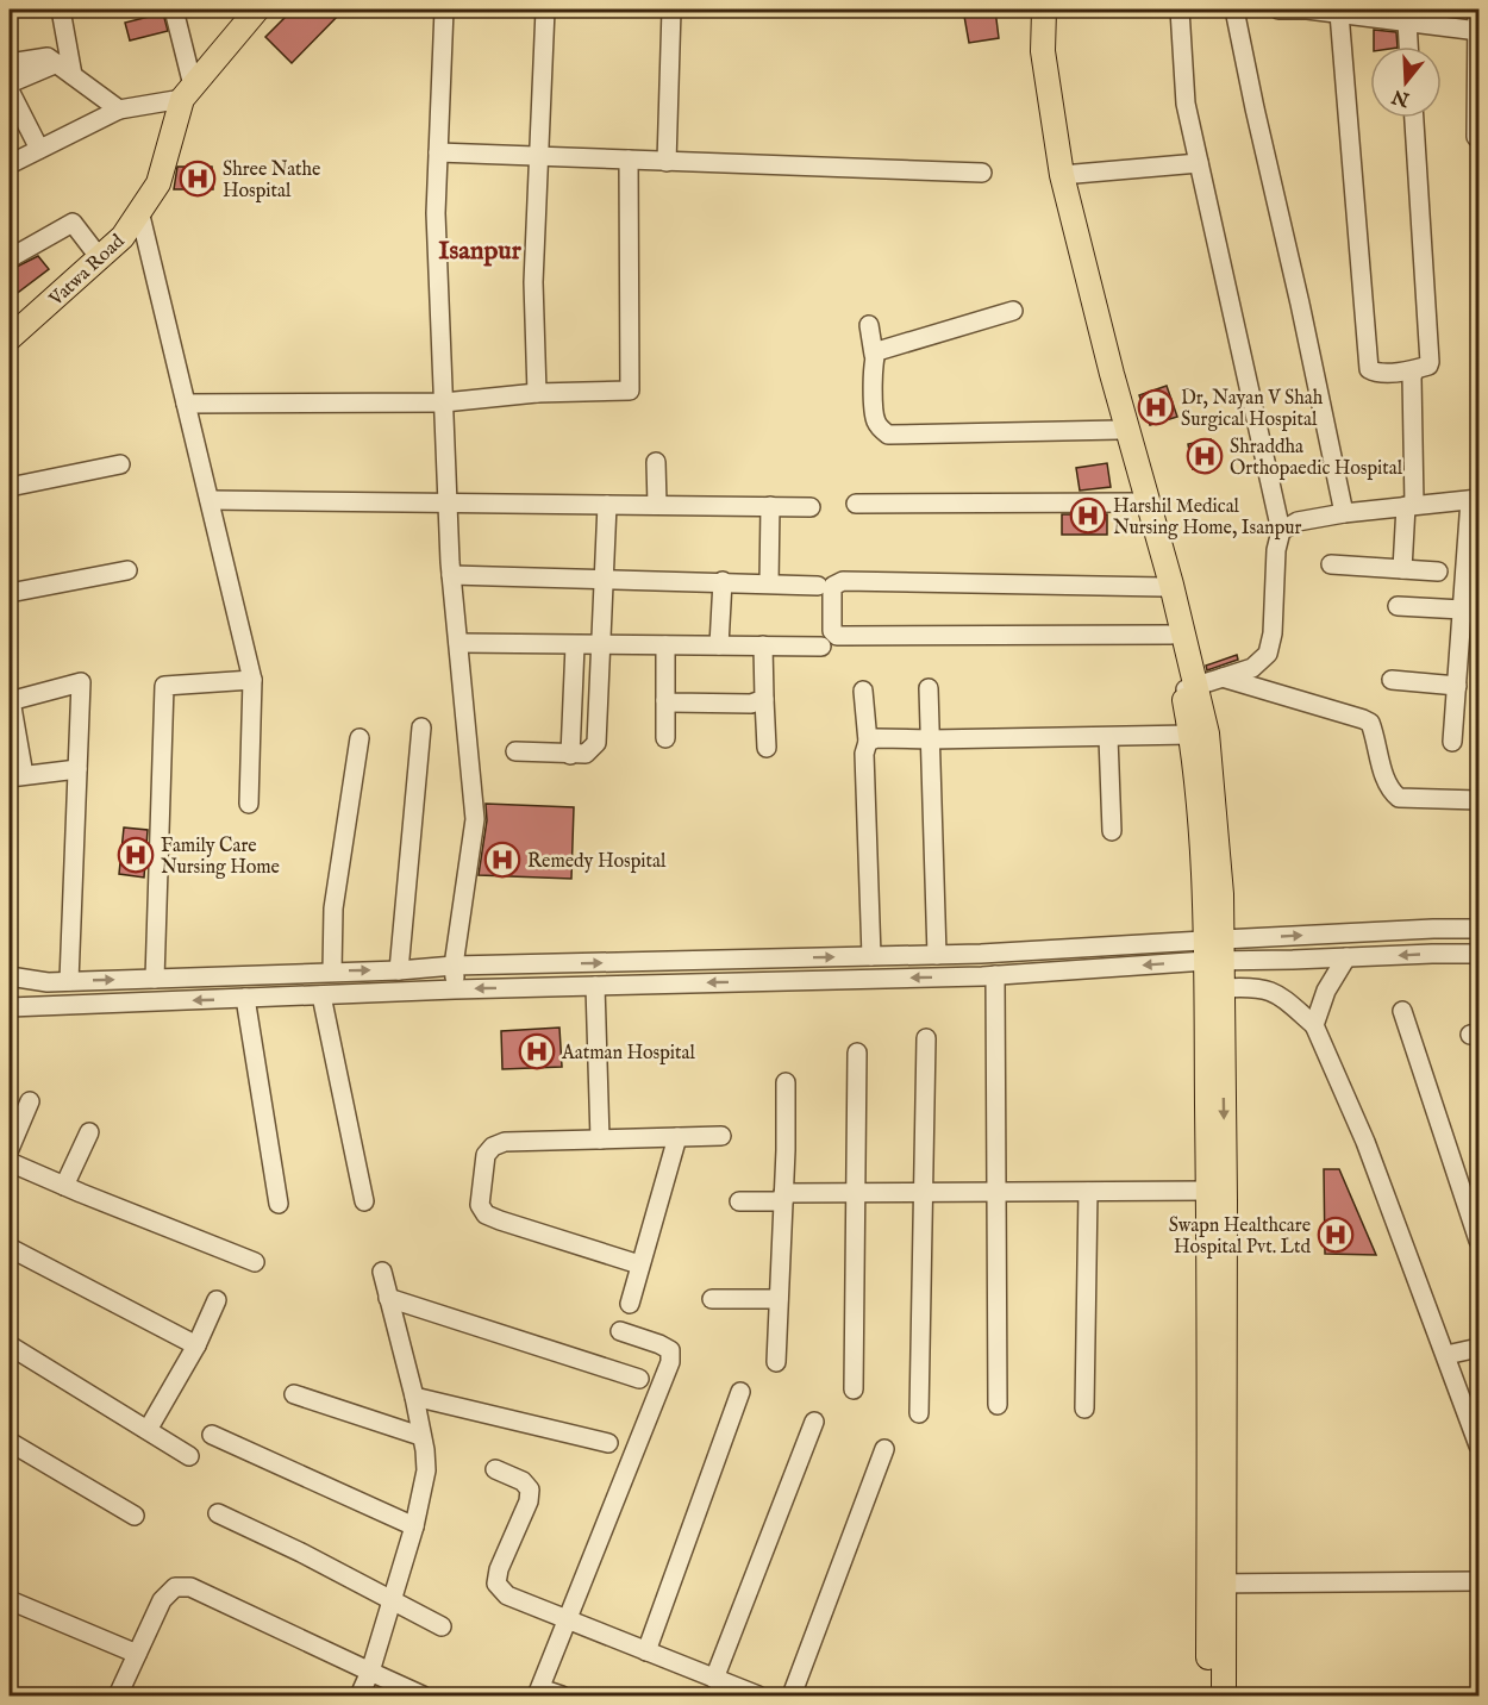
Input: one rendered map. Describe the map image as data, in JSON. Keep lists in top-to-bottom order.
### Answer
{
  "streets": {
    "main road": ["Vatwa Road"]
  },
  "districts": ["Isanpur"],
  "places": {
    "hospital": [
      "Shree Nathe Hospital",
      "Dr, Nayan V Shah Surgical Hospital",
      "Shraddha Orthopaedic Hospital",
      "Harshil Medical Nursing Home, Isanpur",
      "Family Care Nursing Home",
      "Remedy Hospital",
      "Aatman Hospital",
      "Swapn Healthcare Hospital Pvt. Ltd"
    ]
  },
  "north": "bottom"
}
